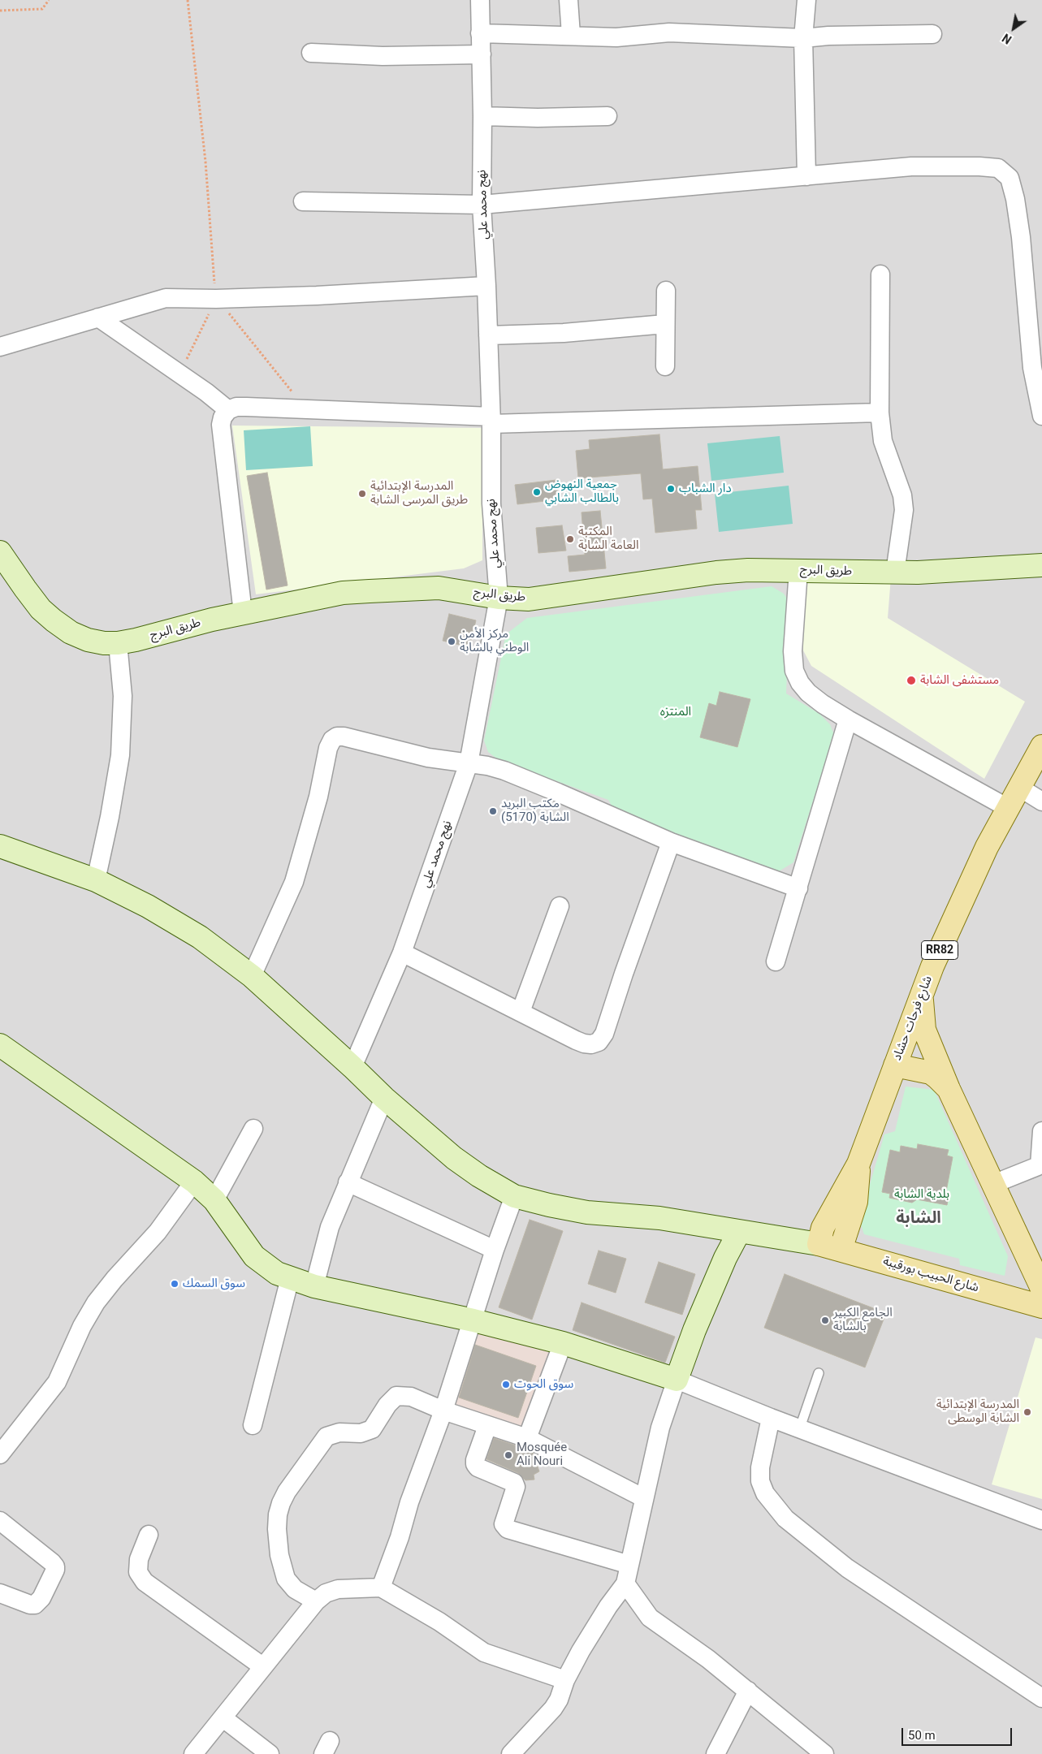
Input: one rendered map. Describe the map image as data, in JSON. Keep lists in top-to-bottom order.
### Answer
{
  "streets": {
    "main road": ["RR82", "شارع فرحات حشاد", "شارع الحبيب بورقيبة"],
    "street": ["نهج محمد علي", "طريق البرج"]
  },
  "crossings": [
    ["نهج محمد علي", "طريق البرج"],
    ["شارع فرحات حشاد", "شارع الحبيب بورقيبة"]
  ],
  "districts": ["الشابة"],
  "parks": ["المنتزه", "بلدية الشابة"],
  "places": [
    "دار الشباب",
    "جمعية النهوض بالطالب الشابي",
    "المدرسة الإبتدائية طريق المرسى الشابة",
    "المكتبة العامة الشابة",
    "مركز الأمن الوطني بالشابة",
    "مستشفى الشابة",
    "مكتب البريد الشابة (5170)",
    "سوق السمك",
    "الجامع الكبير بالشابة",
    "سوق الحوت",
    "المدرسة الإبتدائية الشابة الوسطى",
    "Mosquée Ali Nouri"
  ],
  "scale_bar": "50 m",
  "north": "bottom left"
}
